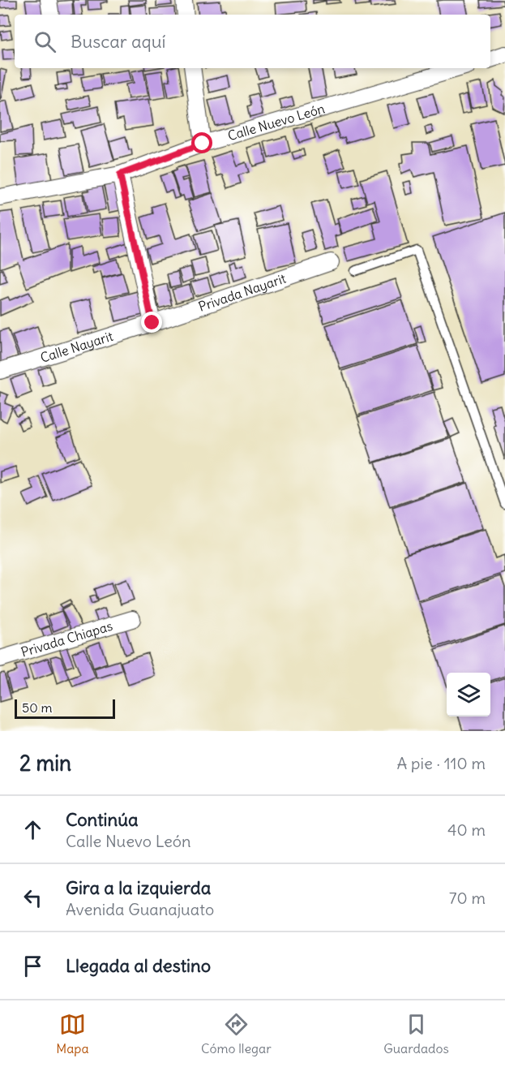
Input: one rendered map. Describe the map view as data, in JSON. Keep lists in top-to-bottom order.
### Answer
{
  "streets": {
    "street": [
      "Calle Nuevo León",
      "Privada Nayarit",
      "Calle Nayarit",
      "Privada Chiapas"
    ]
  },
  "crossings": [
    ["Privada Nayarit", "Calle Nayarit"]
  ],
  "scale_bar": "50 m",
  "page": {
    "search": "Buscar aquí",
    "scale": "50 m",
    "heading": ["2 min", "A pie · 110 m"],
    "list": [
      ["Continúa", "Calle Nuevo León", "40 m"],
      ["Gira a la izquierda", "Avenida Guanajuato", "70 m"],
      "Llegada al destino"
    ],
    "nav": ["Mapa", "Cómo llegar", "Guardados"]
  }
}
